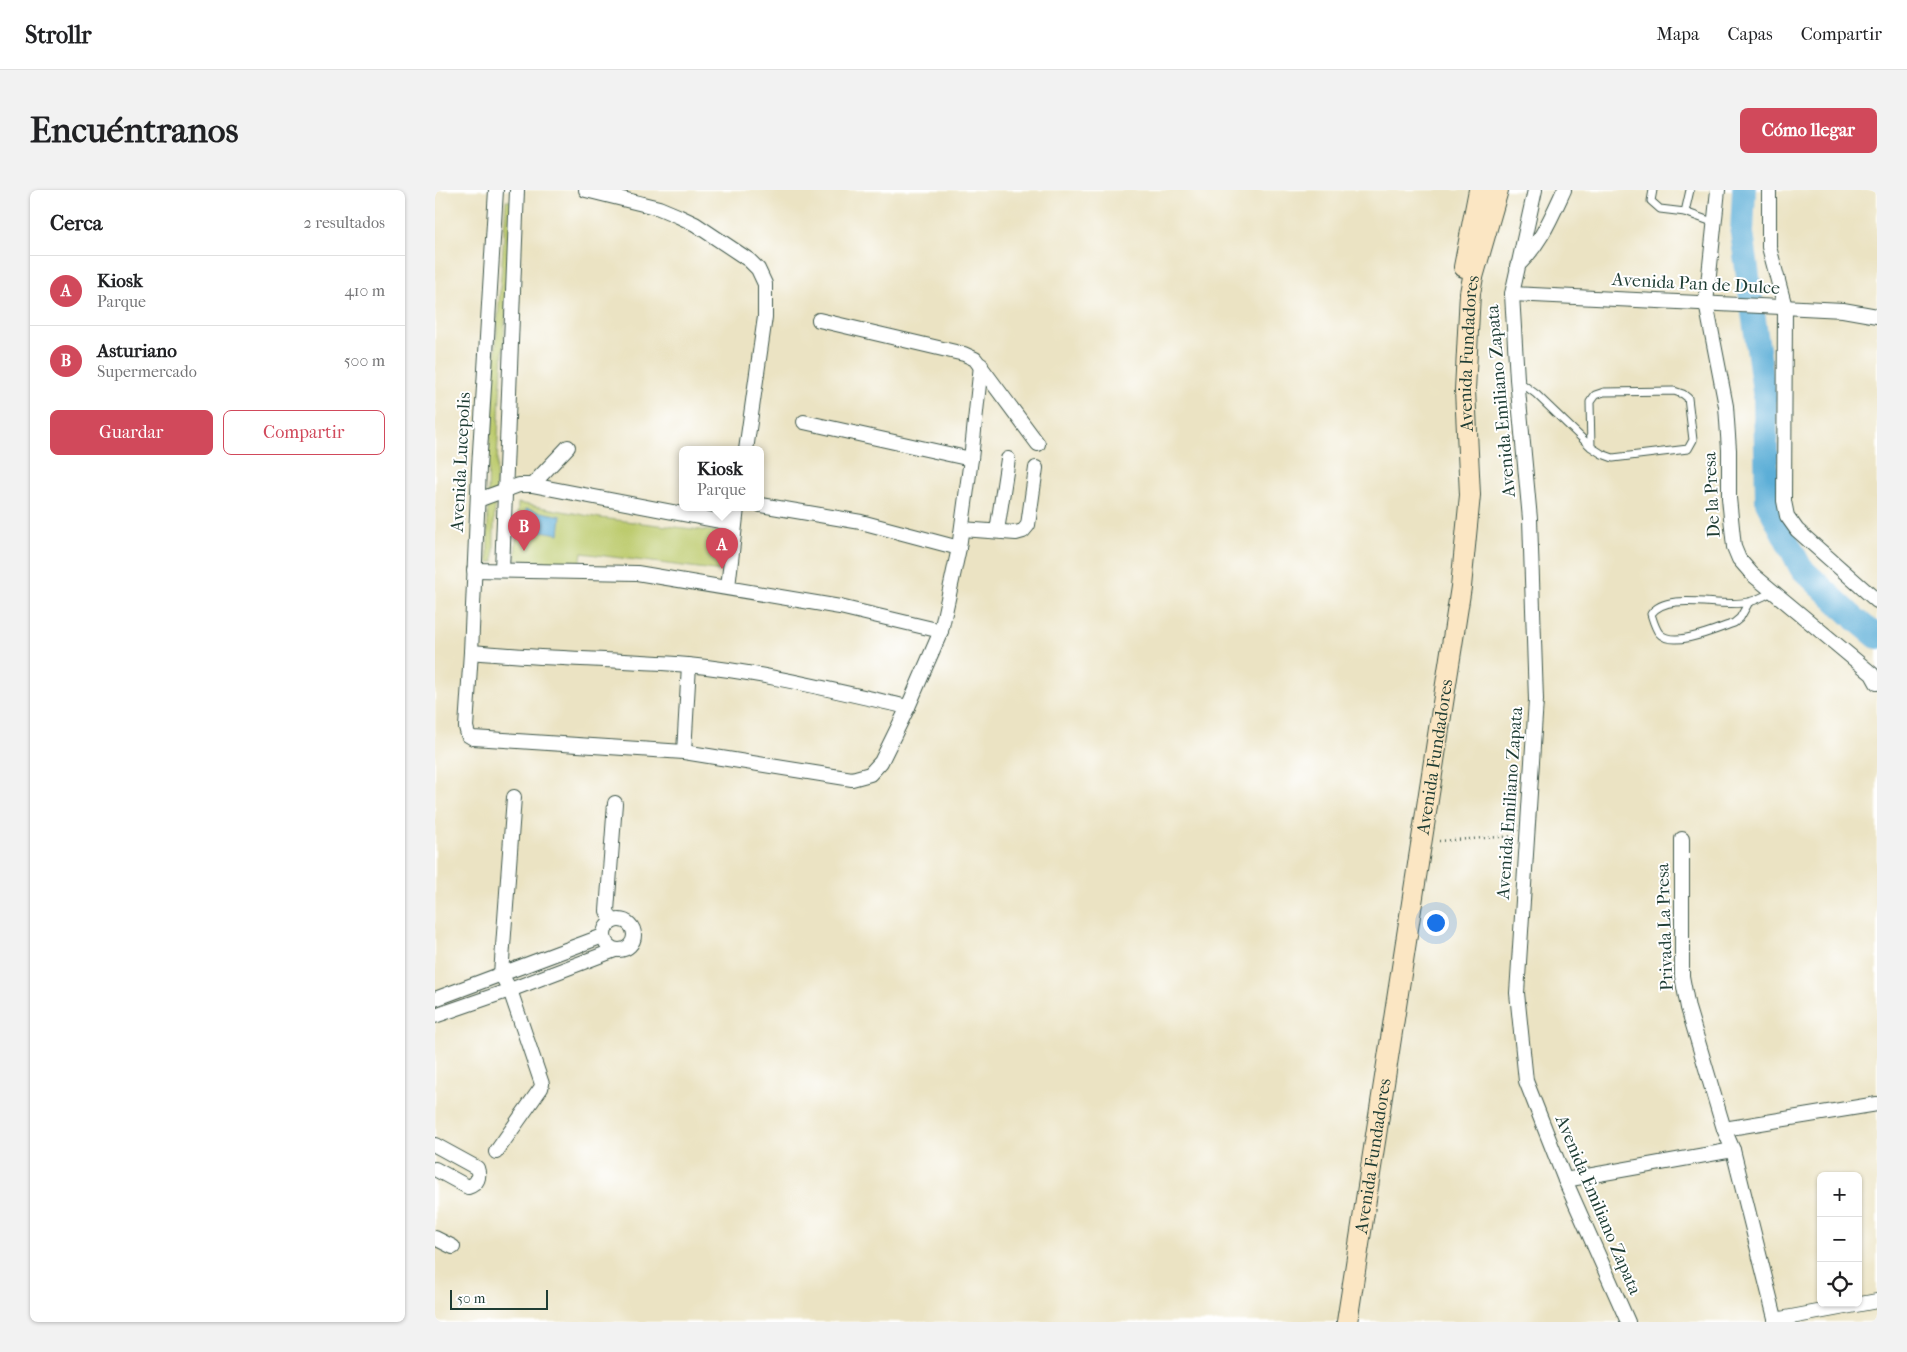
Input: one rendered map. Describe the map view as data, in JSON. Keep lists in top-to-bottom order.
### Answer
{
  "streets": {
    "main road": ["Avenida Fundadores"],
    "street": [
      "Avenida Pan de Dulce",
      "Avenida Emiliano Zapata",
      "Avenida Lucepolis",
      "De la Presa",
      "Privada La Presa"
    ]
  },
  "crossings": [
    ["Avenida Pan de Dulce", "Avenida Emiliano Zapata"],
    ["Avenida Pan de Dulce", "De la Presa"]
  ],
  "scale_bar": "50 m",
  "page": {
    "header": "Strollr",
    "nav": ["Mapa", "Capas", "Compartir"],
    "buttons": [
      "Cómo llegar",
      ["Guardar", "Compartir"]
    ],
    "title": "Encuéntranos",
    "heading": ["Cerca", "2 resultados"],
    "list": [
      {
        "mark": "A",
        "name": "Kiosk",
        "note": "Parque",
        "value": "410 m"
      },
      {
        "mark": "B",
        "name": "Asturiano",
        "note": "Supermercado",
        "value": "500 m"
      }
    ],
    "popup": ["Kiosk", "Parque"],
    "pins": ["B", "A"],
    "map_buttons": ["+", "−"],
    "scale": "50 m"
  }
}
